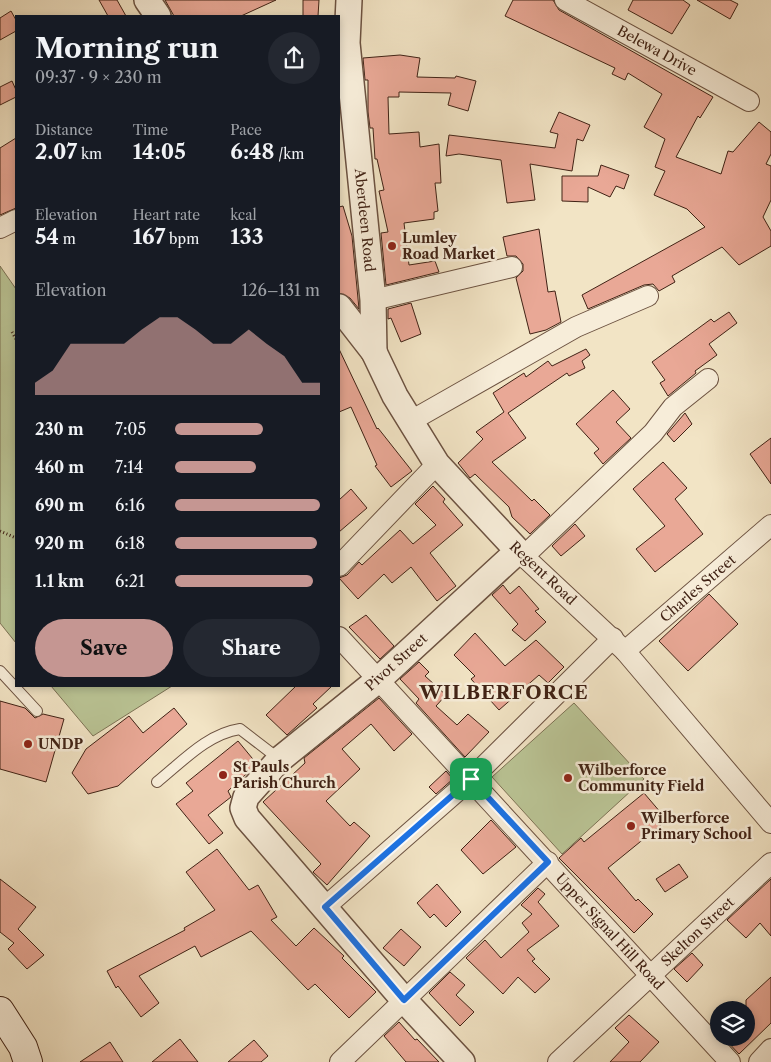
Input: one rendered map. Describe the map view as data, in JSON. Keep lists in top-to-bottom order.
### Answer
{
  "streets": {
    "street": [
      "Belewa Drive",
      "Aberdeen Road",
      "Regent Road",
      "Charles Street",
      "Pivot Street",
      "Upper Signal Hill Road",
      "Skelton Street"
    ]
  },
  "crossings": [
    ["Aberdeen Road", "Regent Road"],
    ["Regent Road", "Charles Street"],
    ["Regent Road", "Pivot Street"],
    ["Charles Street", "Pivot Street"],
    ["Charles Street", "Upper Signal Hill Road"],
    ["Pivot Street", "Upper Signal Hill Road"],
    ["Upper Signal Hill Road", "Skelton Street"]
  ],
  "districts": ["WILBERFORCE"],
  "places": [
    "Lumley Road Market",
    "UNDP",
    "St Pauls Parish Church",
    "Wilberforce Community Field",
    "Wilberforce Primary School"
  ],
  "page": {
    "heading": ["Morning run", "09:37 · 9 × 230 m"],
    "stats": [
      ["Distance", "2.07 km"],
      ["Time", "14:05"],
      ["Pace", "6:48 /km"],
      ["Elevation", "54 m"],
      ["Heart rate", "167 bpm"],
      ["kcal", "133"]
    ],
    "chart": ["Elevation", "126–131 m"],
    "list": [
      {
        "name": "230 m",
        "note": "7:05"
      },
      {
        "name": "460 m",
        "note": "7:14"
      },
      {
        "name": "690 m",
        "note": "6:16"
      },
      {
        "name": "920 m",
        "note": "6:18"
      },
      {
        "name": "1.1 km",
        "note": "6:21"
      }
    ],
    "buttons": ["Save", "Share"]
  }
}
